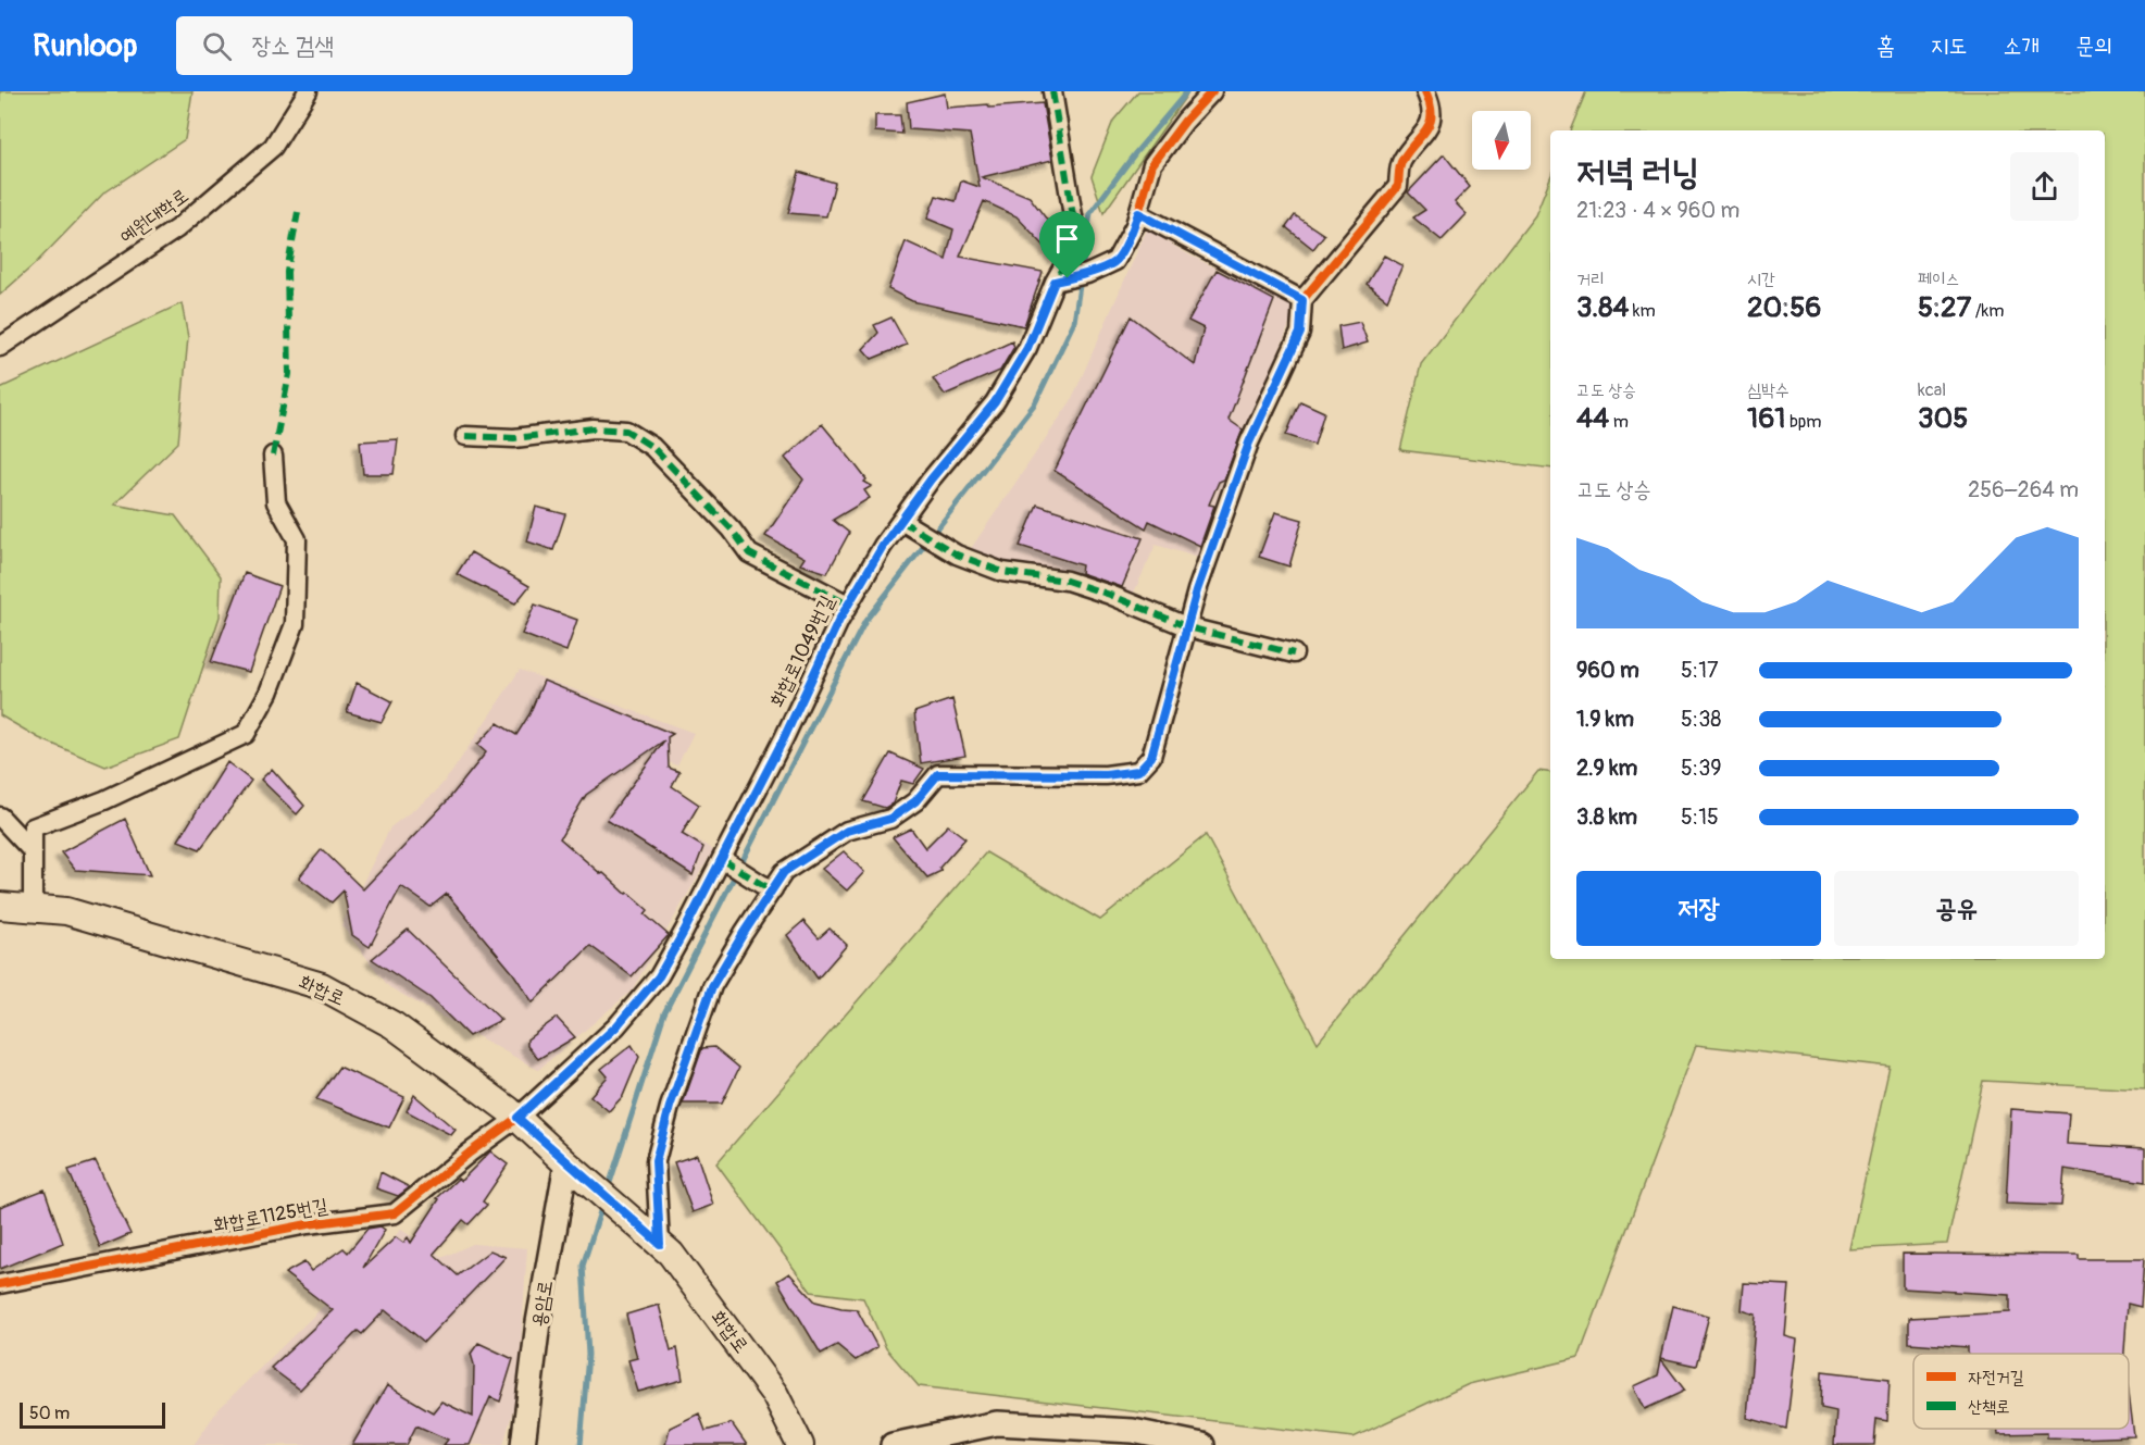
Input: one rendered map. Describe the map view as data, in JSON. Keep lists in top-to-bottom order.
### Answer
{
  "streets": {
    "main road": ["화합로"],
    "street": [
      "예원대학로",
      "화합로1049번길",
      "화합로1125번길",
      "용암로"
    ]
  },
  "crossings": [
    ["화합로1049번길", "화합로"],
    ["화합로1049번길", "화합로1125번길"],
    ["화합로", "화합로1125번길"],
    ["화합로", "용암로"]
  ],
  "legend": ["자전거길", "산책로"],
  "scale_bar": "50 m",
  "north": "bottom",
  "page": {
    "header": "Runloop",
    "search": "장소 검색",
    "nav": [
      "홈",
      "지도",
      "소개",
      "문의"
    ],
    "heading": ["저녁 러닝", "21:23 · 4 × 960 m"],
    "stats": [
      ["거리", "3.84 km"],
      ["시간", "20:56"],
      ["페이스", "5:27 /km"],
      ["고도 상승", "44 m"],
      ["심박수", "161 bpm"],
      ["kcal", "305"]
    ],
    "chart": ["고도 상승", "256–264 m"],
    "list": [
      {
        "name": "960 m",
        "note": "5:17"
      },
      {
        "name": "1.9 km",
        "note": "5:38"
      },
      {
        "name": "2.9 km",
        "note": "5:39"
      },
      {
        "name": "3.8 km",
        "note": "5:15"
      }
    ],
    "buttons": ["저장", "공유"],
    "scale": "50 m"
  }
}
